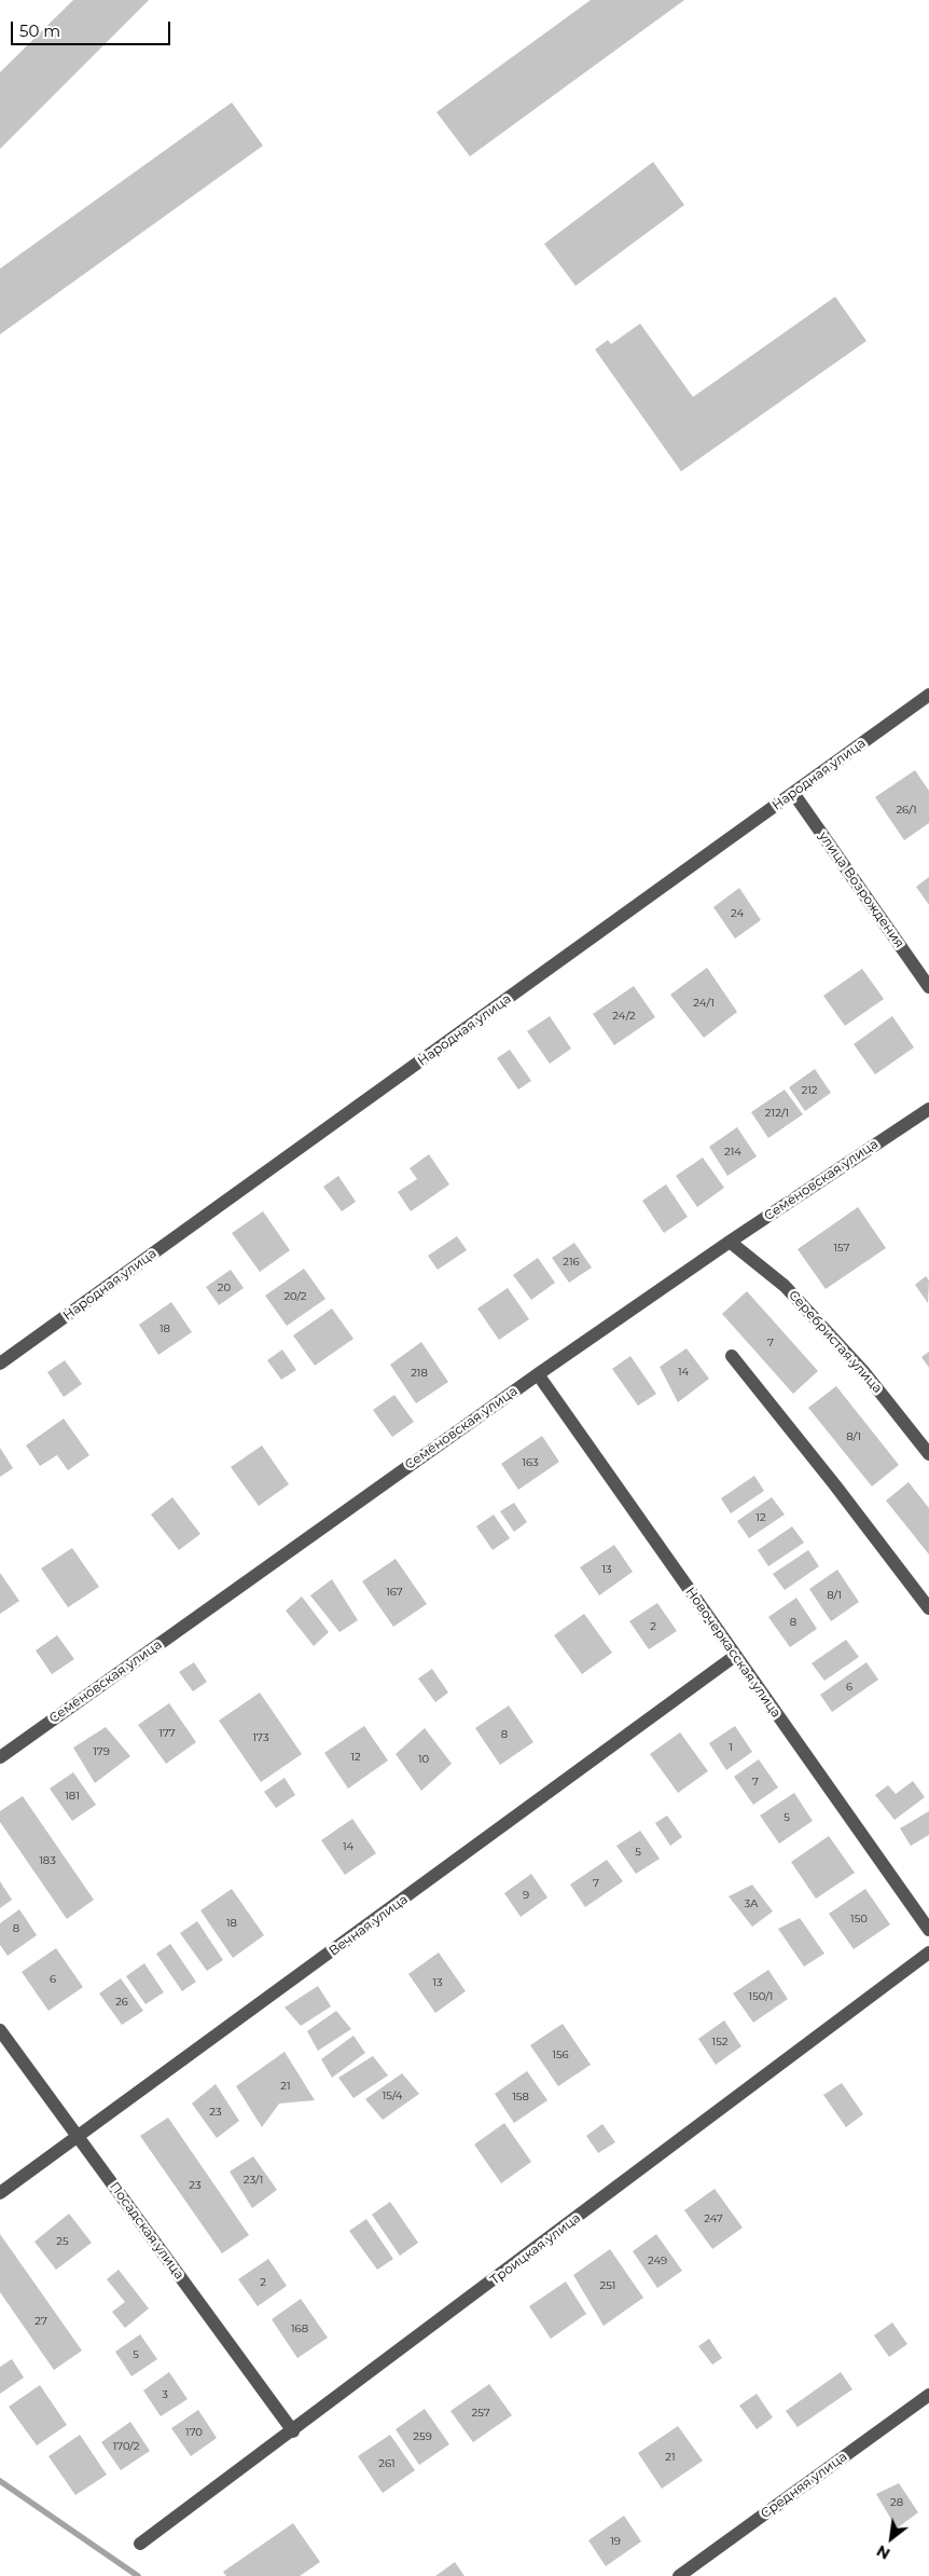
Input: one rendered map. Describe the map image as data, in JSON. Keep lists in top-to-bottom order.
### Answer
{
  "streets": {
    "street": [
      "Народная улица",
      "улица Возрождения",
      "Семёновская улица",
      "Серебристая улица",
      "Новочеркасская улица",
      "Вечная улица",
      "Посадская улица",
      "Троицкая улица",
      "Средняя улица"
    ]
  },
  "crossings": [
    ["Народная улица", "улица Возрождения"],
    ["Семёновская улица", "Серебристая улица"],
    ["Семёновская улица", "Новочеркасская улица"],
    ["Новочеркасская улица", "Вечная улица"],
    ["Вечная улица", "Посадская улица"],
    ["Посадская улица", "Троицкая улица"]
  ],
  "house_numbers": [
    "26/1",
    "24",
    "24/1",
    "24/2",
    "212",
    "212/1",
    "214",
    "157",
    "216",
    "20",
    "20/2",
    "18",
    "7",
    "14",
    "218",
    "8/1",
    "163",
    "12",
    "13",
    "167",
    "8/1",
    "8",
    "2",
    "6",
    "177",
    "8",
    "173",
    "1",
    "179",
    "12",
    "10",
    "7",
    "181",
    "5",
    "14",
    "5",
    "183",
    "7",
    "9",
    "3А",
    "150",
    "18",
    "8",
    "6",
    "13",
    "150/1",
    "26",
    "152",
    "156",
    "21",
    "15/4",
    "158",
    "23",
    "23/1",
    "23",
    "247",
    "25",
    "249",
    "2",
    "251",
    "27",
    "168",
    "5",
    "3",
    "257",
    "170",
    "259",
    "170/2",
    "21",
    "261",
    "28",
    "19"
  ],
  "scale_bar": "50 m",
  "north": "bottom left"
}
